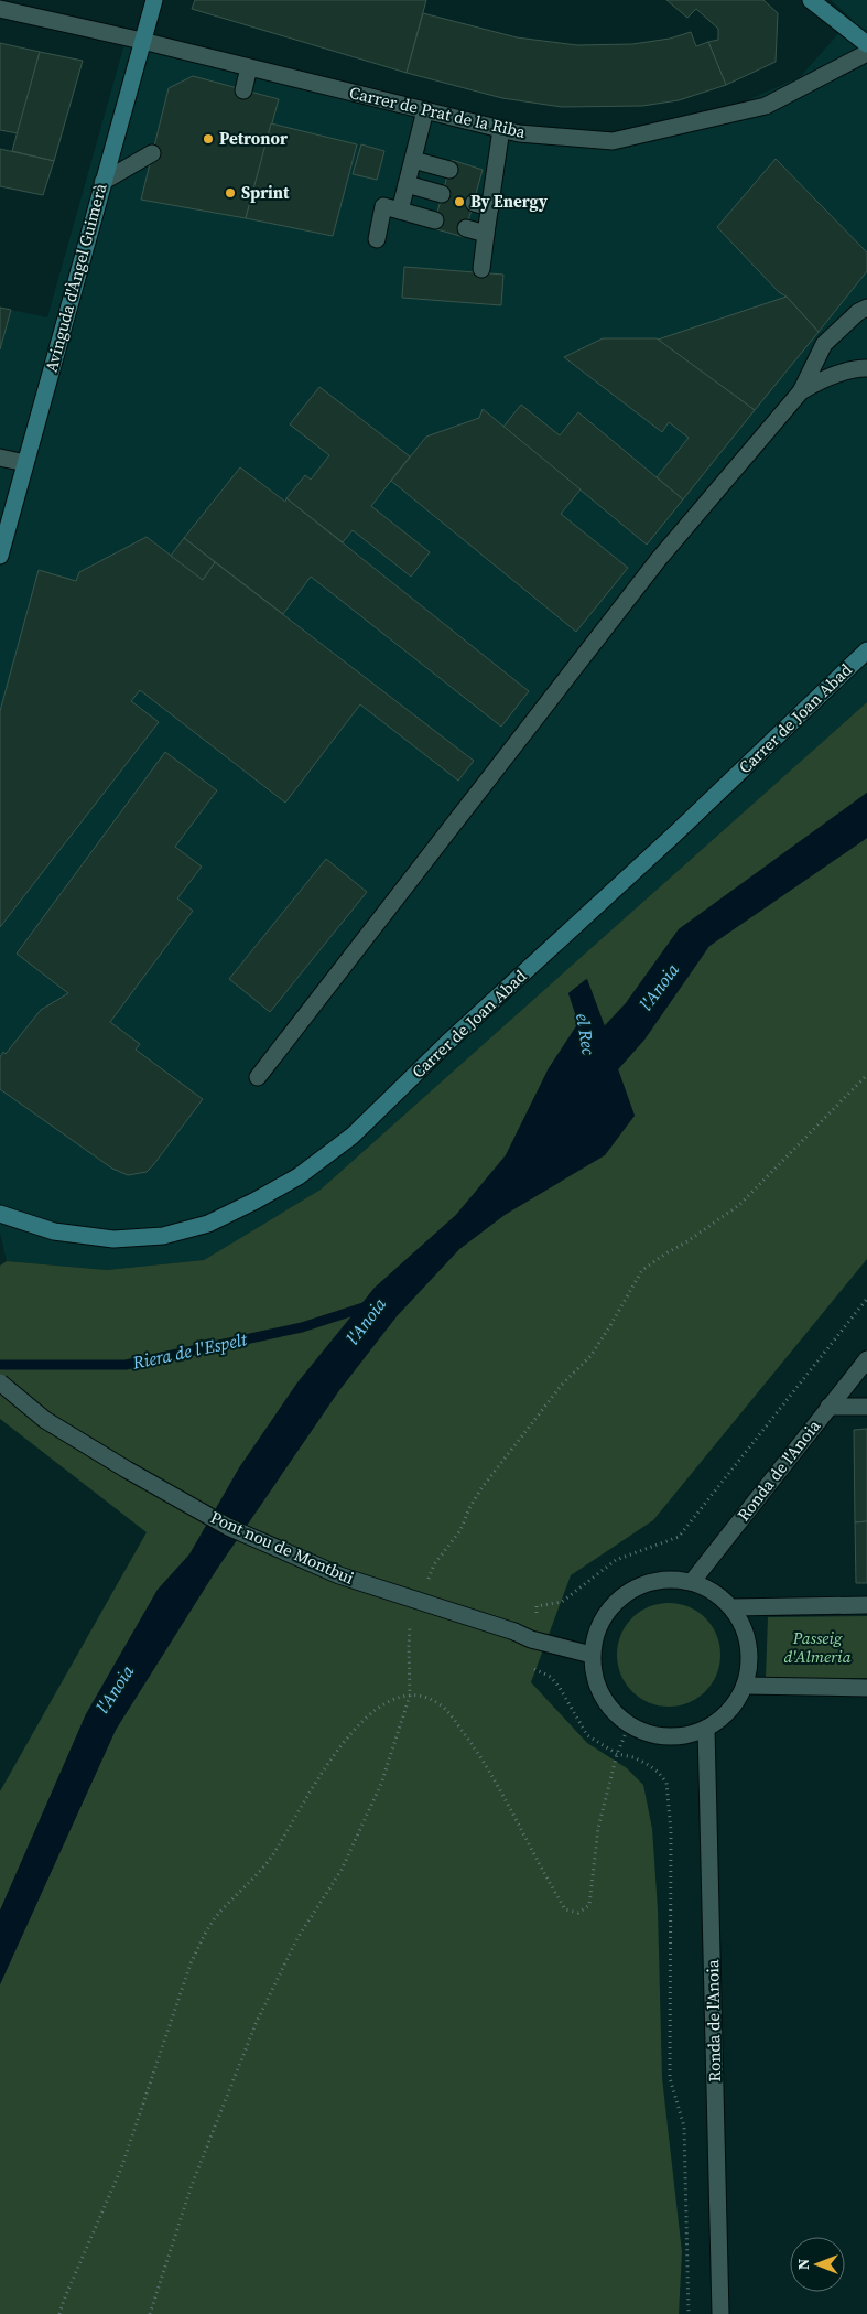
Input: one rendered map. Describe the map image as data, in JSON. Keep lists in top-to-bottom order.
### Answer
{
  "streets": {
    "street": [
      "Carrer de Prat de la Riba",
      "Avinguda d'Àngel Guimerà",
      "Carrer de Joan Abad",
      "Ronda de l'Anoia",
      "Pont nou de Montbui"
    ]
  },
  "crossings": [
    ["Carrer de Prat de la Riba", "Avinguda d'Àngel Guimerà"],
    ["Ronda de l'Anoia", "Pont nou de Montbui"]
  ],
  "water": ["l'Anoia", "el Rec", "Riera de l'Espelt"],
  "parks": ["Passeig d'Almeria"],
  "places": ["Petronor", "Sprint", "By Energy"],
  "north": "left"
}
